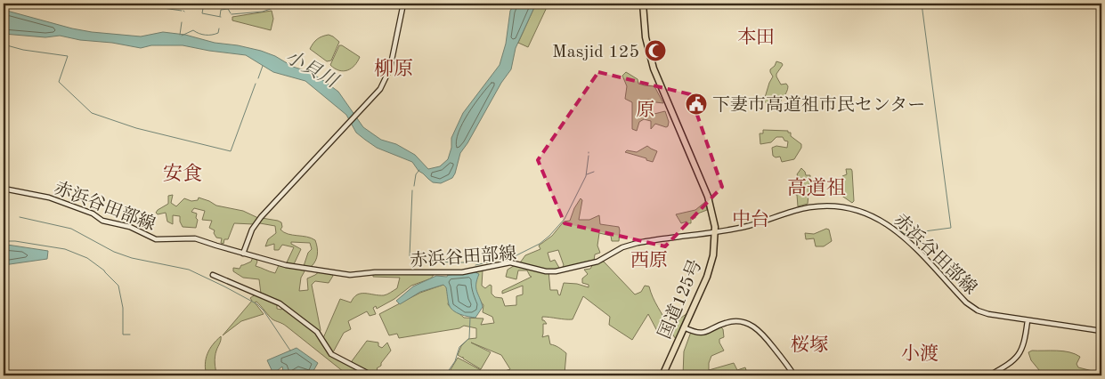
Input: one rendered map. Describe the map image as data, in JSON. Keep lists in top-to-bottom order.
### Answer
{
  "streets": {
    "highway": ["国道125号"],
    "main road": ["赤浜谷田部線"]
  },
  "crossings": [
    ["赤浜谷田部線", "国道125号"]
  ],
  "districts": [
    "本田",
    "柳原",
    "原",
    "安食",
    "高道祖",
    "中台",
    "西原",
    "桜塚",
    "小渡"
  ],
  "water": ["小貝川"],
  "places": {
    "mosque": ["Masjid 125"],
    "public building": ["下妻市高道祖市民センター"]
  }
}
